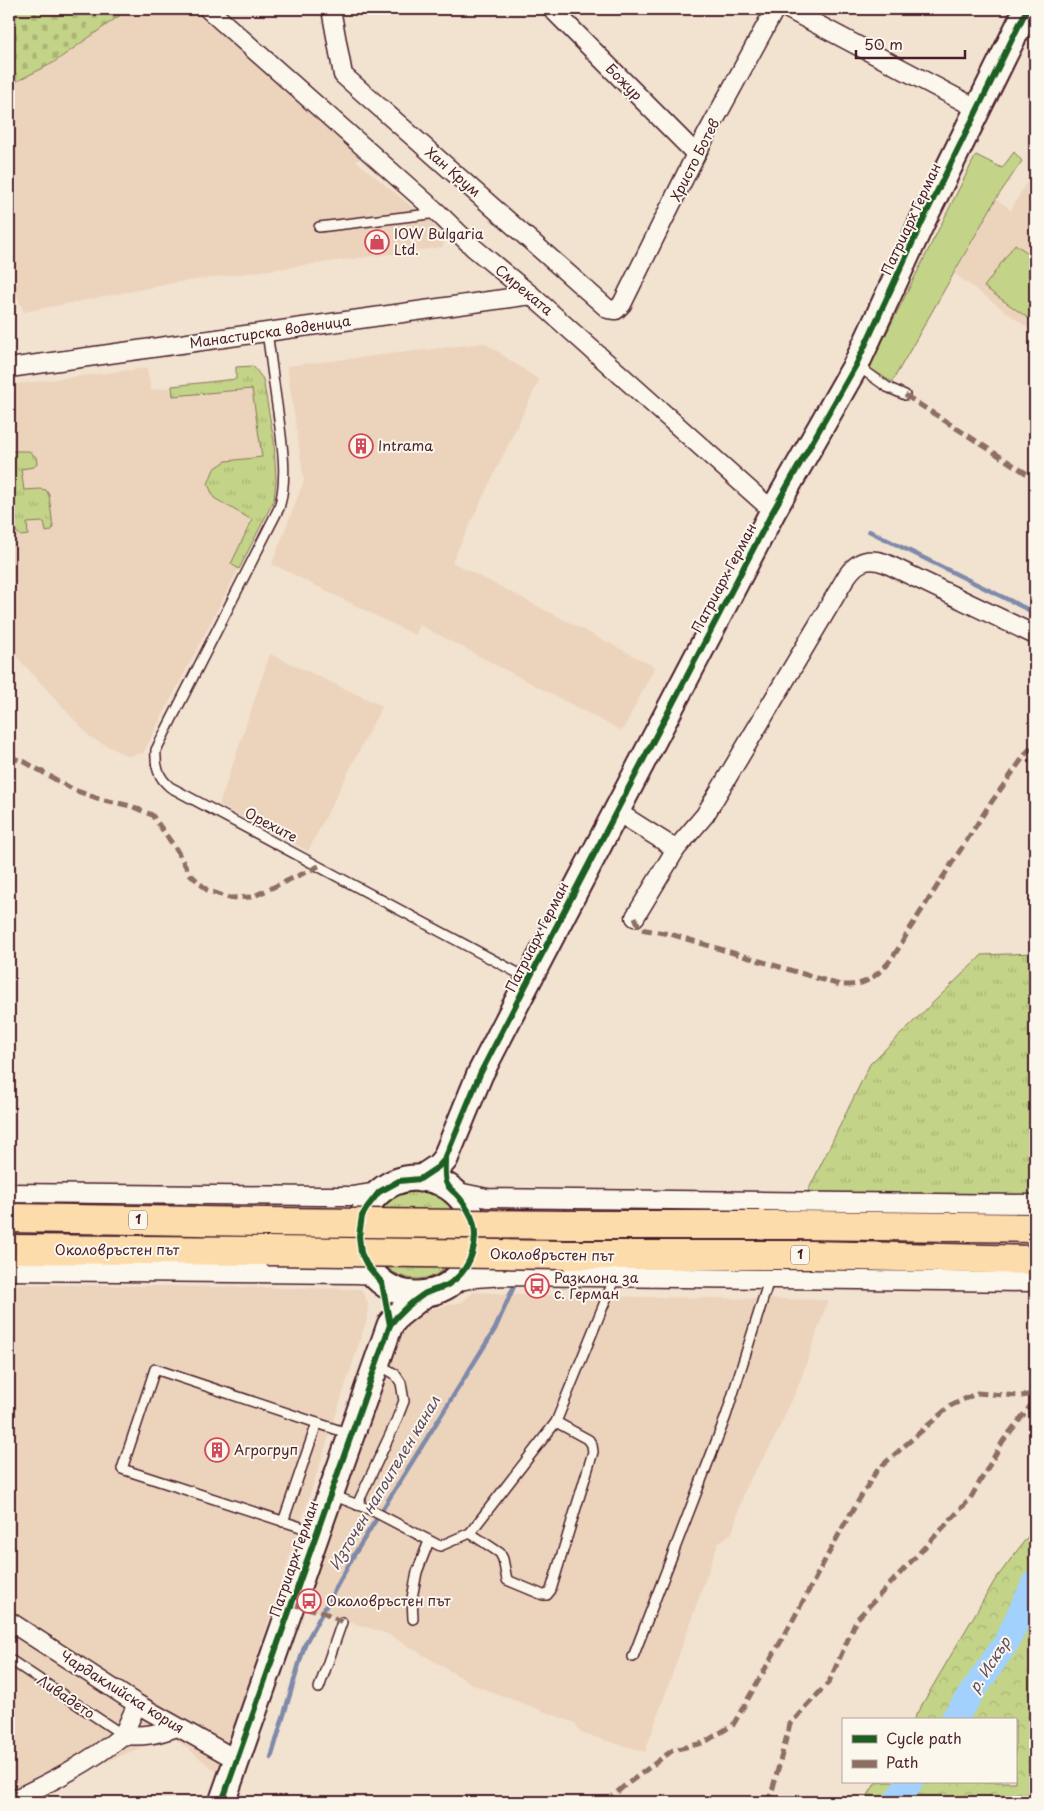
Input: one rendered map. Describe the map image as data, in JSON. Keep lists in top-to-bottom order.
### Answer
{
  "streets": {
    "highway": ["1", "Околовръстен път"],
    "street": [
      "Божур",
      "Христо Ботев",
      "Хан Крум",
      "Патриарх Герман",
      "Смреката",
      "Манастирска воденица",
      "Чардаклийска кория"
    ],
    "lane": ["Орехите", "Ливадето"]
  },
  "crossings": [
    ["Божур", "Христо Ботев"],
    ["Христо Ботев", "Хан Крум"],
    ["Патриарх Герман", "Смреката"],
    ["Патриарх Герман", "Орехите"],
    ["Патриарх Герман", "Чардаклийска кория"],
    ["Смреката", "Манастирска воденица"],
    ["Манастирска воденица", "Орехите"]
  ],
  "water": ["Източен напоителен канал", "р. Искър"],
  "places": {
    "shop": ["IOW Bulgaria Ltd."],
    "building": ["Intrama", "Агрогруп"],
    "bus stop": ["Разклона за с. Герман", "Околовръстен път"]
  },
  "legend": ["Cycle path", "Path"],
  "scale_bar": "50 m"
}
